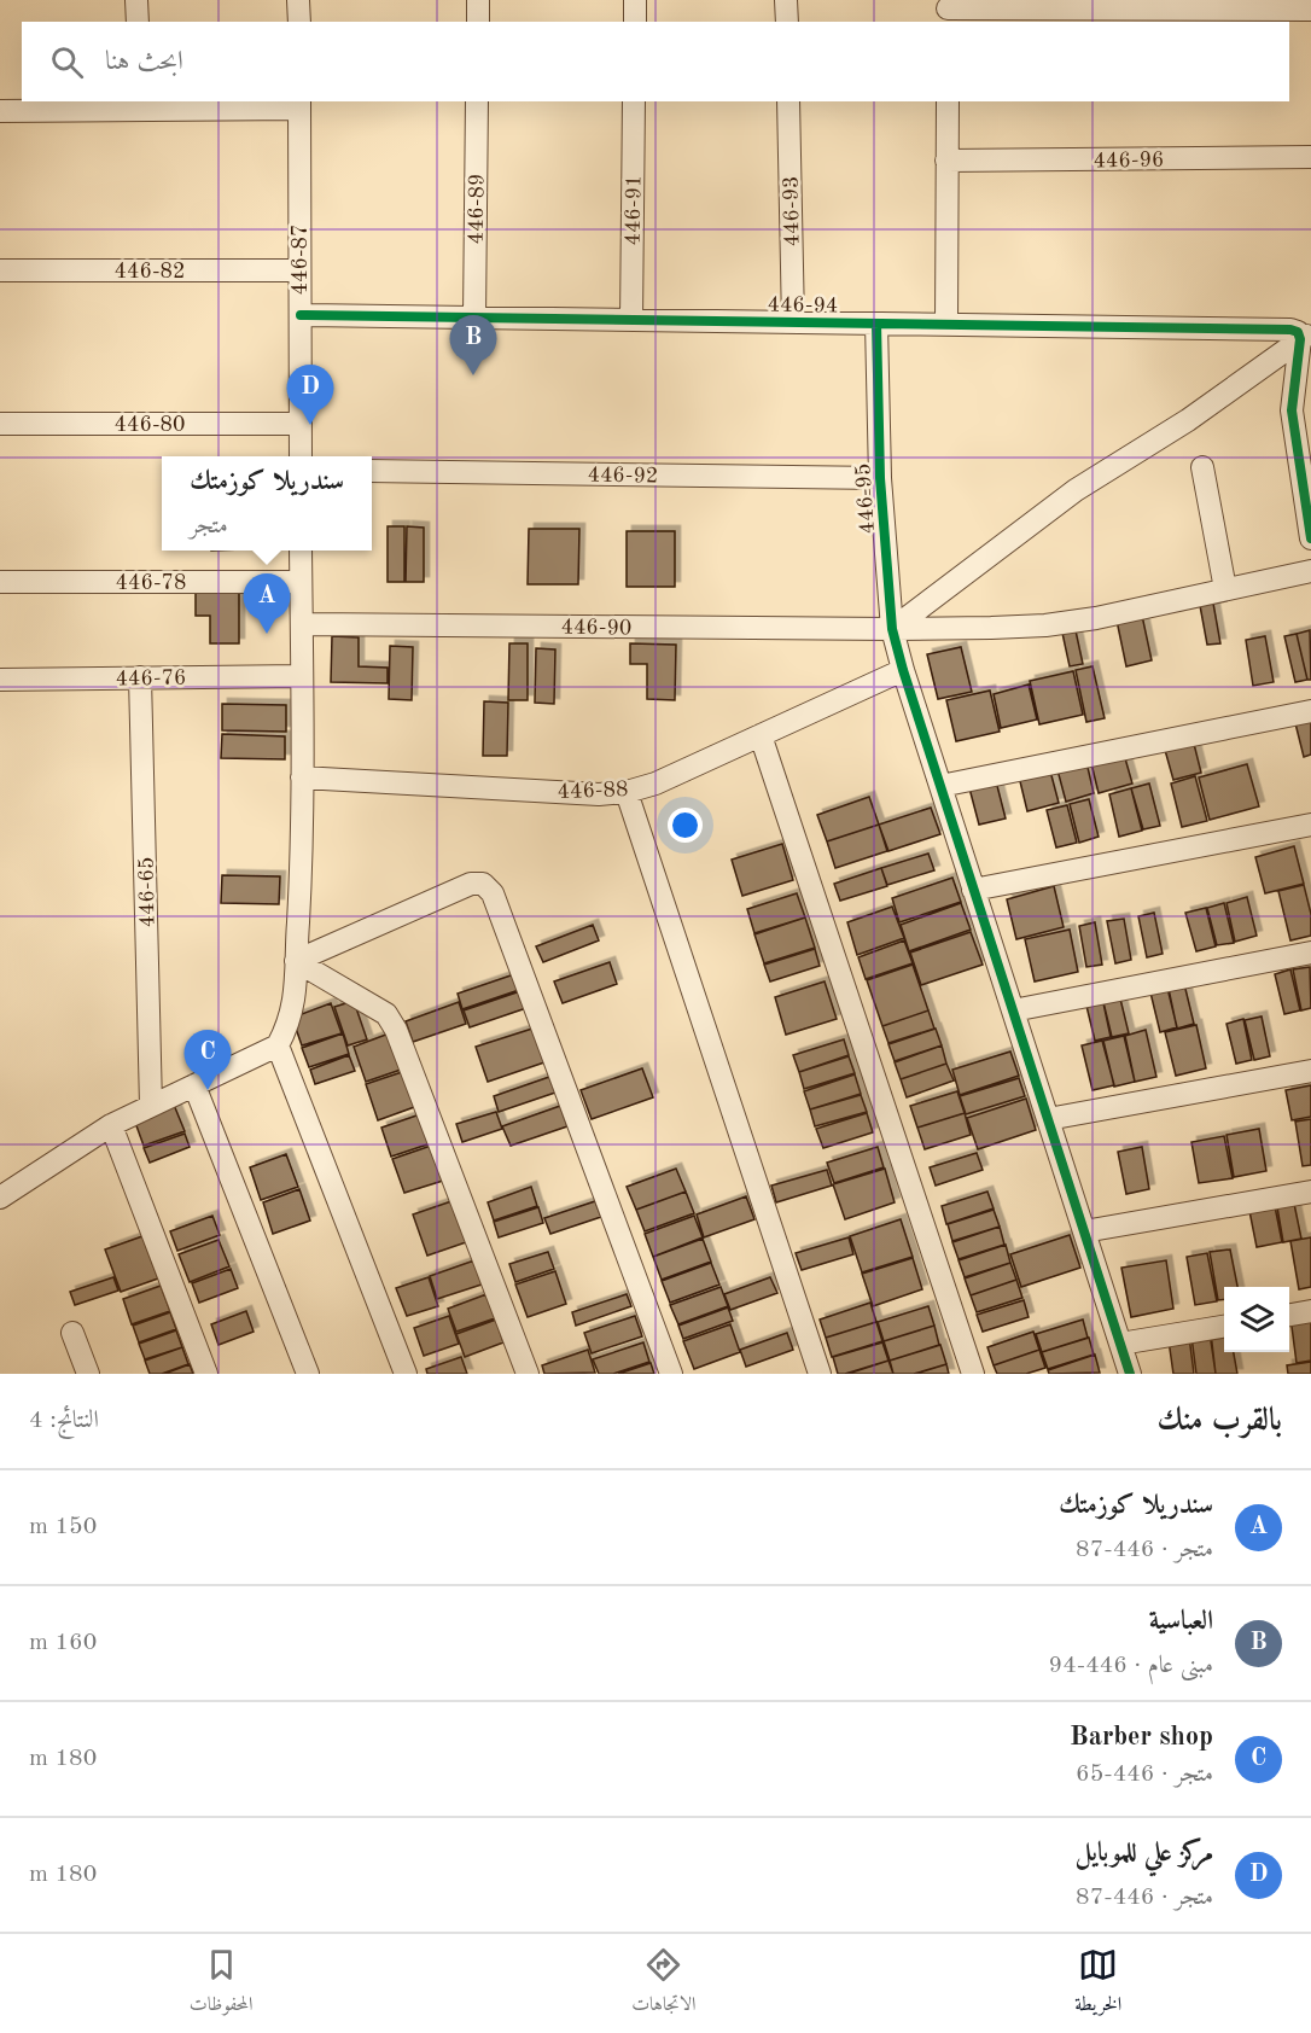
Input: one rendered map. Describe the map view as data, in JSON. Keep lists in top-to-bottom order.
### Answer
{
  "streets": {
    "street": [
      "446-96",
      "446-89",
      "446-91",
      "446-93",
      "446-87",
      "446-82",
      "446-94",
      "446-80",
      "446-92",
      "446-95",
      "446-78",
      "446-90",
      "446-76",
      "446-88",
      "446-65"
    ]
  },
  "crossings": [
    ["446-89", "446-94"],
    ["446-91", "446-94"],
    ["446-93", "446-94"],
    ["446-87", "446-82"],
    ["446-87", "446-94"],
    ["446-87", "446-80"],
    ["446-94", "446-95"],
    ["446-92", "446-95"],
    ["446-95", "446-90"],
    ["446-95", "446-88"],
    ["446-76", "446-65"]
  ],
  "page": {
    "search": "ابحث هنا",
    "pins": [
      "B",
      "D",
      "A",
      "C"
    ],
    "popup": ["سندريلا كوزمتك", "متجر"],
    "heading": ["بالقرب منك", "النتائج: 4"],
    "list": [
      {
        "mark": "A",
        "name": "سندريلا كوزمتك",
        "note": "متجر · 446-87",
        "value": "150 m"
      },
      {
        "mark": "B",
        "name": "العباسية",
        "note": "مبنى عام · 446-94",
        "value": "160 m"
      },
      {
        "mark": "C",
        "name": "Barber shop",
        "note": "متجر · 446-65",
        "value": "180 m"
      },
      {
        "mark": "D",
        "name": "مركز علي للموبايل",
        "note": "متجر · 446-87",
        "value": "180 m"
      }
    ],
    "nav": ["الخريطة", "الاتجاهات", "المحفوظات"]
  }
}
